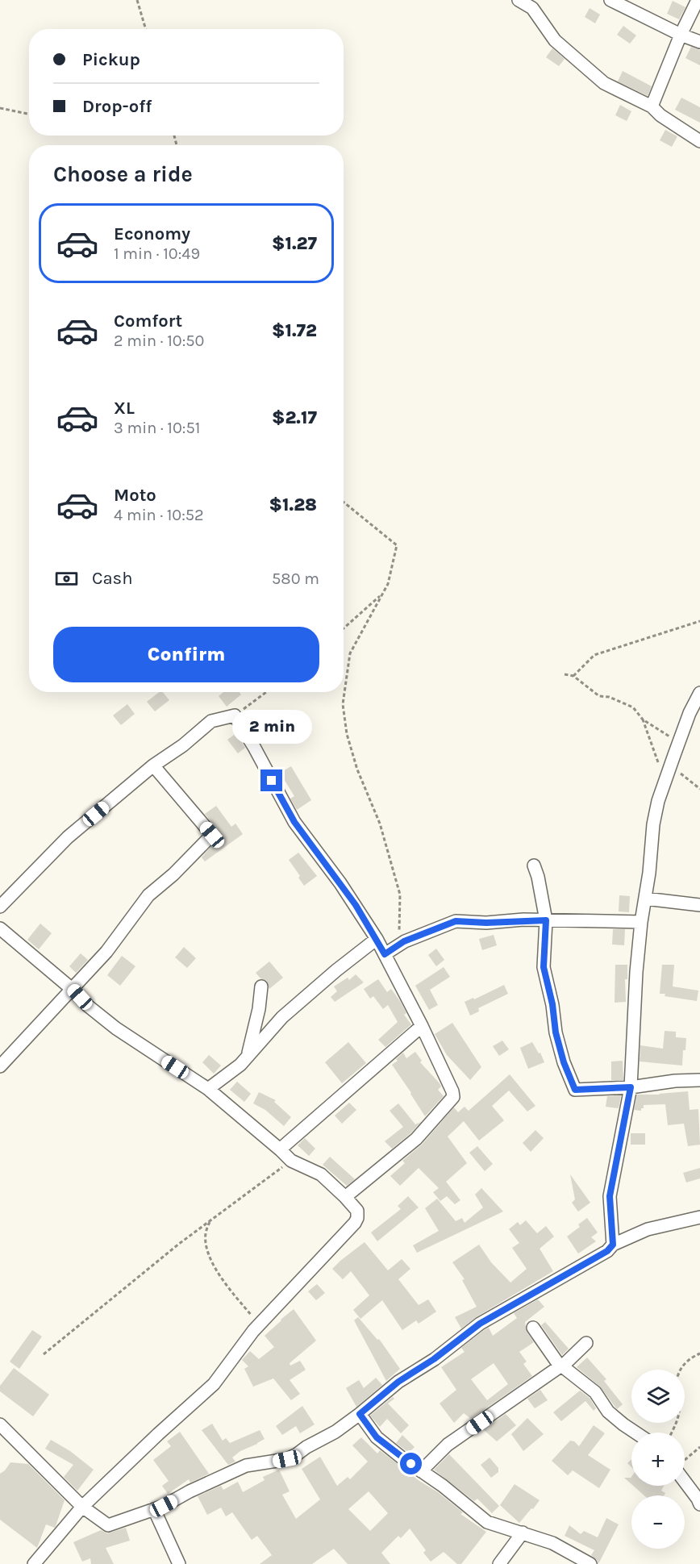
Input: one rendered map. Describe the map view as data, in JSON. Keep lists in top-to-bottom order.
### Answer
{
  "page": {
    "banner": ["Pickup", "Drop-off"],
    "heading": "Choose a ride",
    "list": [
      {
        "name": "Economy",
        "note": "1 min · 10:49",
        "value": "$1.27"
      },
      {
        "name": "Comfort",
        "note": "2 min · 10:50",
        "value": "$1.72"
      },
      {
        "name": "XL",
        "note": "3 min · 10:51",
        "value": "$2.17"
      },
      {
        "name": "Moto",
        "note": "4 min · 10:52",
        "value": "$1.28"
      }
    ],
    "pay": ["Cash", "580 m"],
    "buttons": "Confirm",
    "bubble": "2 min",
    "map_buttons": ["+", "−"]
  }
}
